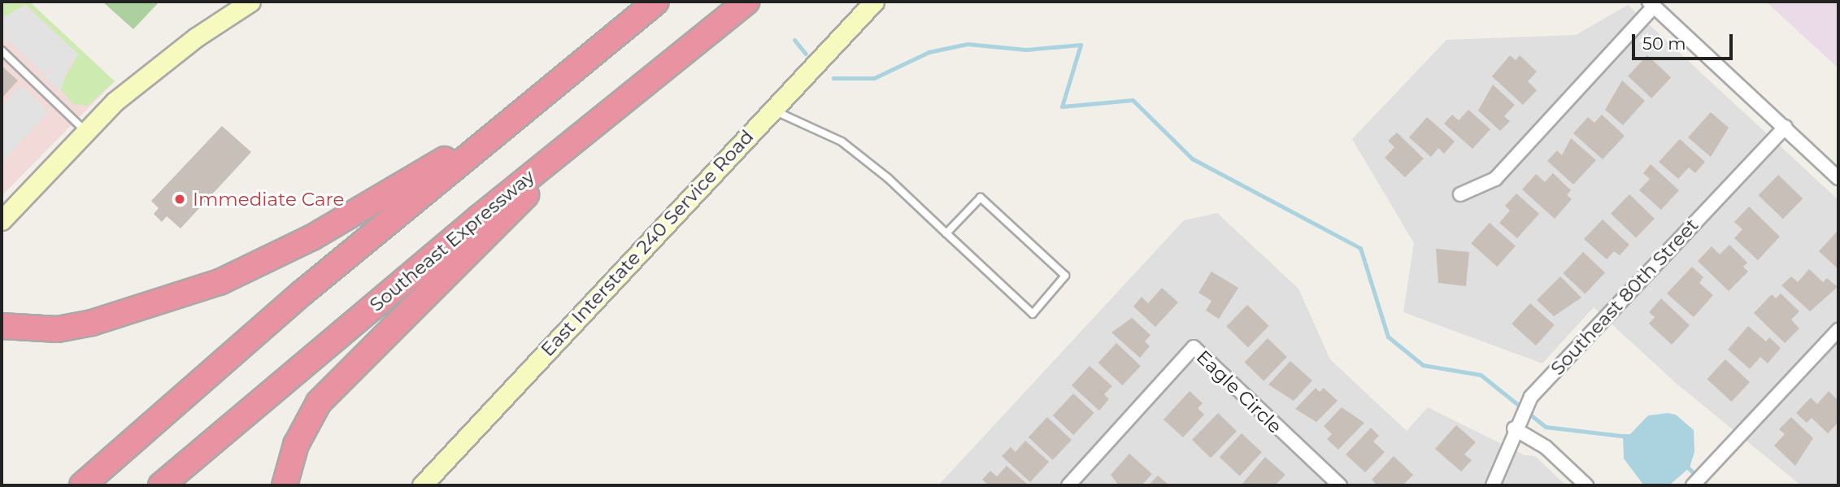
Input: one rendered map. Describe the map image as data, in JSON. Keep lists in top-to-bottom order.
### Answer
{
  "streets": {
    "highway": ["Southeast Expressway"],
    "street": ["East Interstate 240 Service Road", "Southeast 80th Street", "Eagle Circle"]
  },
  "places": ["Immediate Care"],
  "scale_bar": "50 m"
}
